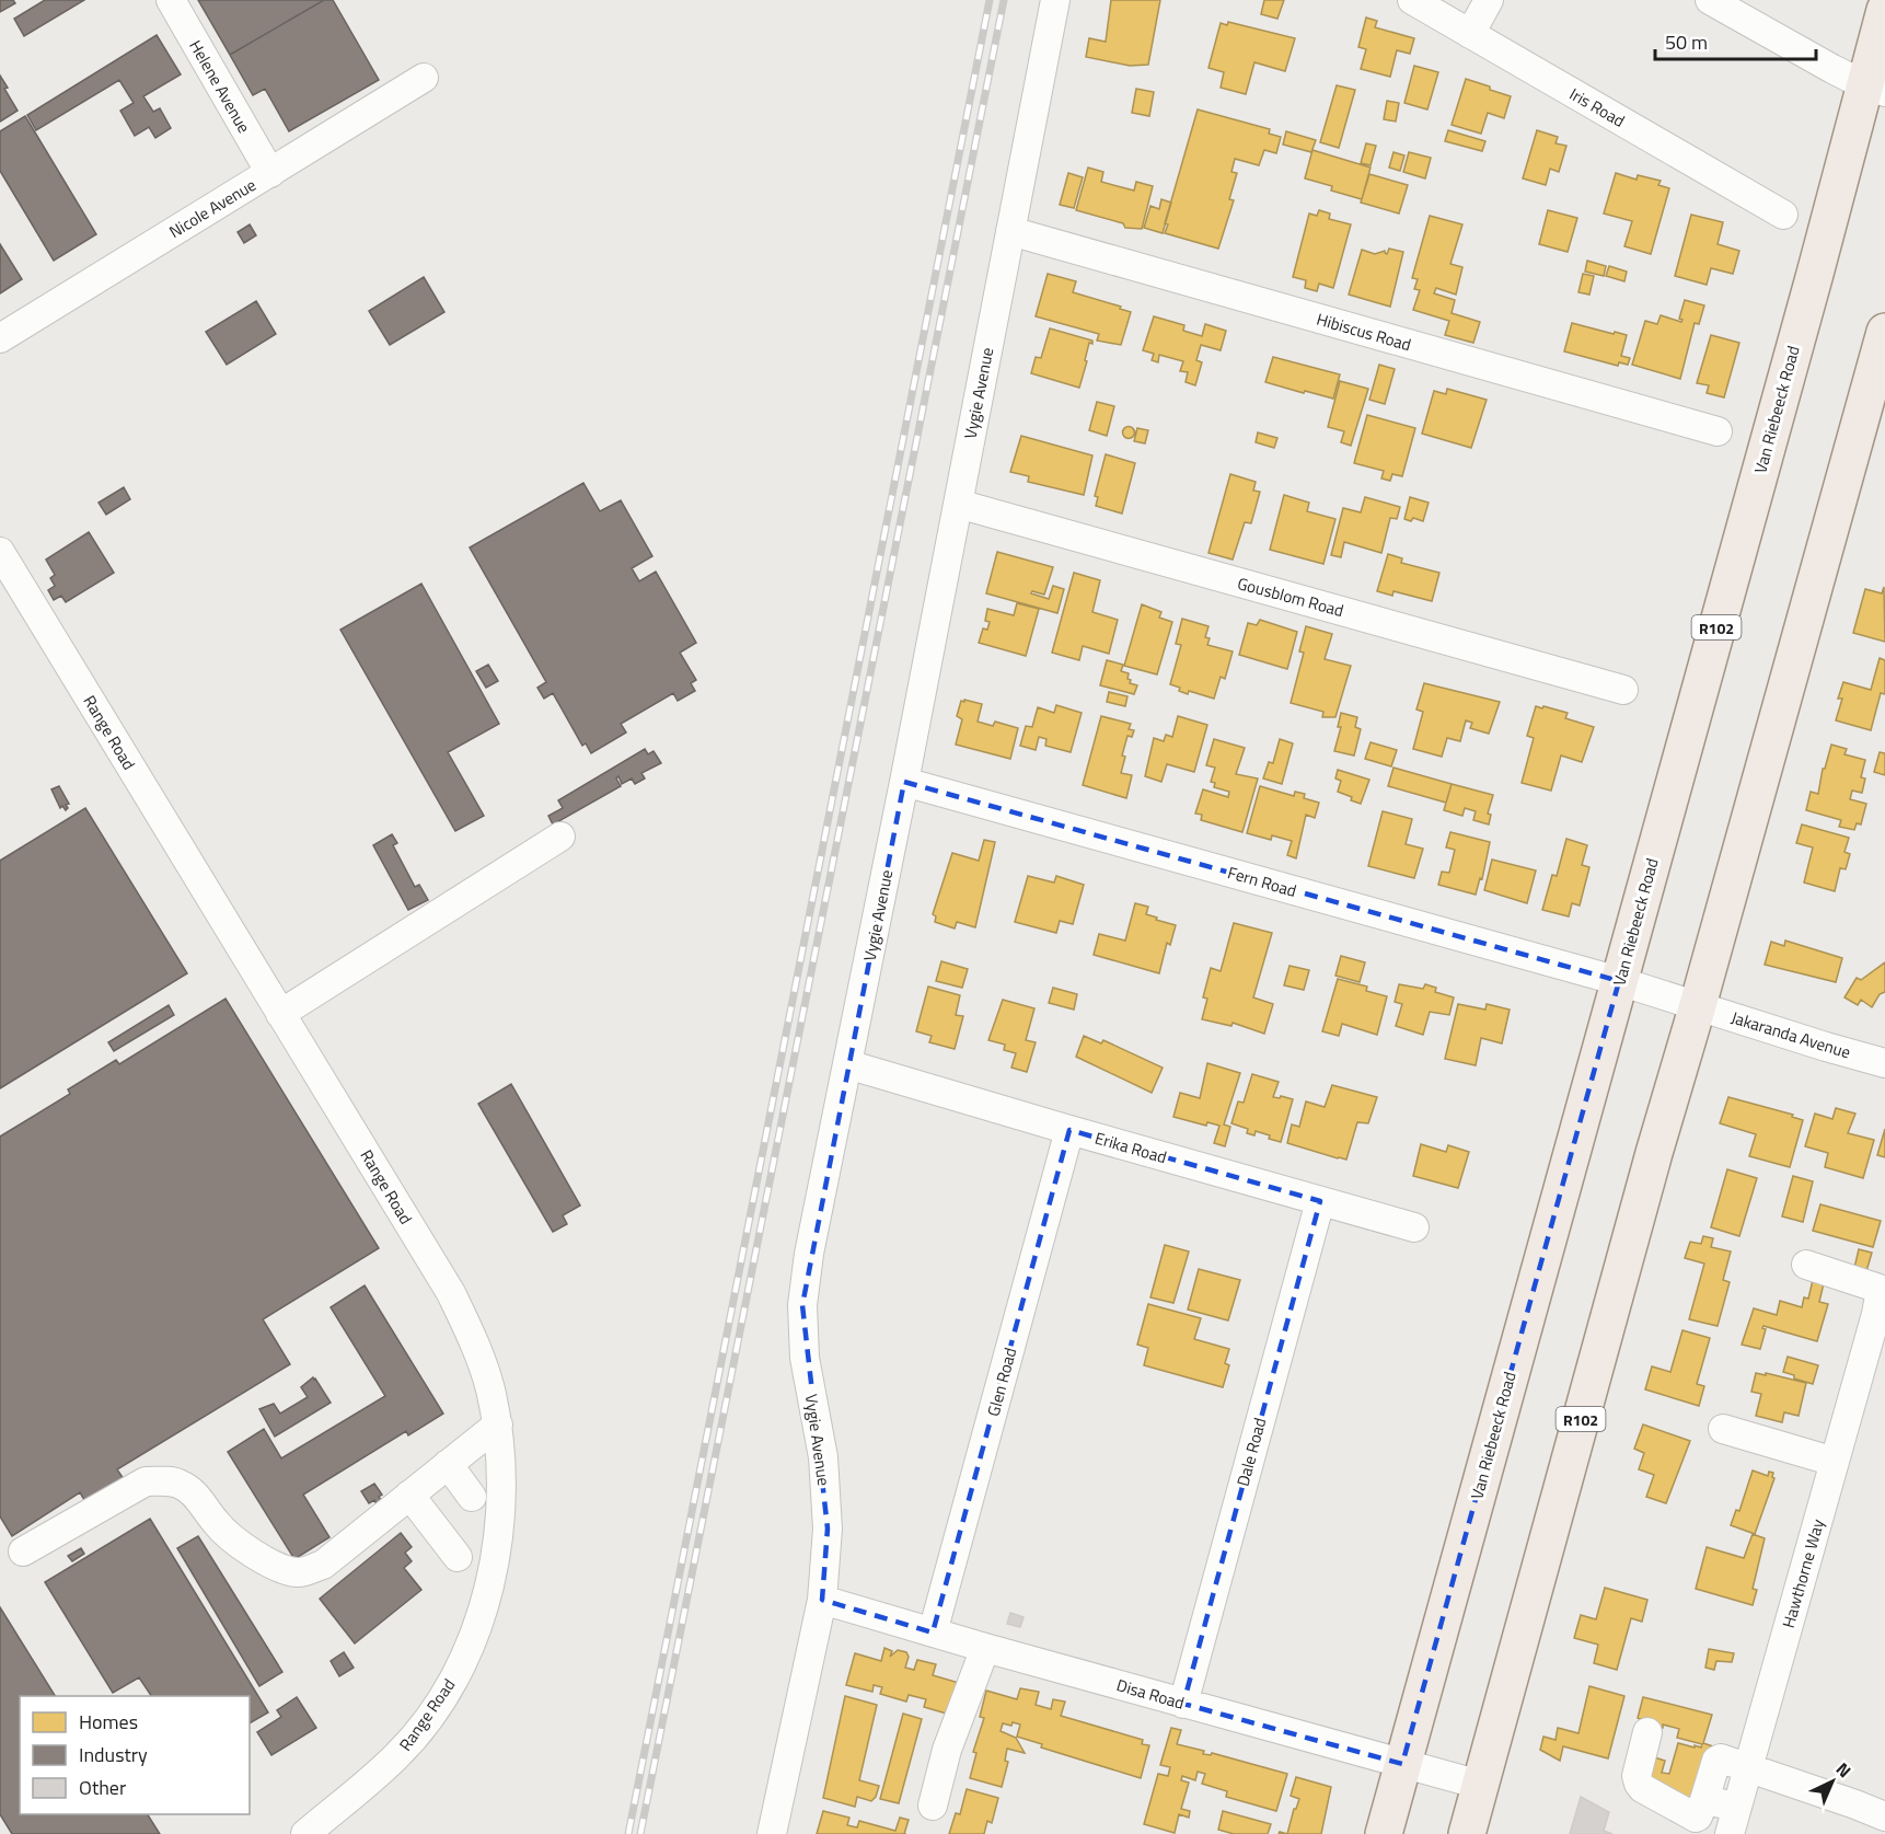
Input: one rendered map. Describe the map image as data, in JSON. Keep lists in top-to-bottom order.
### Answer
{
  "streets": {
    "main road": ["Van Riebeeck Road", "R102"],
    "street": [
      "Helene Avenue",
      "Iris Road",
      "Nicole Avenue",
      "Hibiscus Road",
      "Vygie Avenue",
      "Gousblom Road",
      "Range Road",
      "Fern Road",
      "Jakaranda Avenue",
      "Erika Road",
      "Glen Road",
      "Dale Road",
      "Hawthorne Way",
      "Disa Road"
    ]
  },
  "crossings": [
    ["Helene Avenue", "Nicole Avenue"],
    ["Hibiscus Road", "Vygie Avenue"],
    ["Vygie Avenue", "Gousblom Road"],
    ["Vygie Avenue", "Fern Road"],
    ["Vygie Avenue", "Erika Road"],
    ["Vygie Avenue", "Disa Road"],
    ["Van Riebeeck Road", "Fern Road"],
    ["Van Riebeeck Road", "Disa Road"],
    ["R102", "Fern Road"],
    ["R102", "Jakaranda Avenue"],
    ["R102", "Disa Road"],
    ["Fern Road", "Jakaranda Avenue"],
    ["Erika Road", "Glen Road"],
    ["Erika Road", "Dale Road"],
    ["Glen Road", "Disa Road"],
    ["Dale Road", "Disa Road"]
  ],
  "legend": ["Homes", "Industry", "Other"],
  "scale_bar": "50 m",
  "north": "top right"
}
